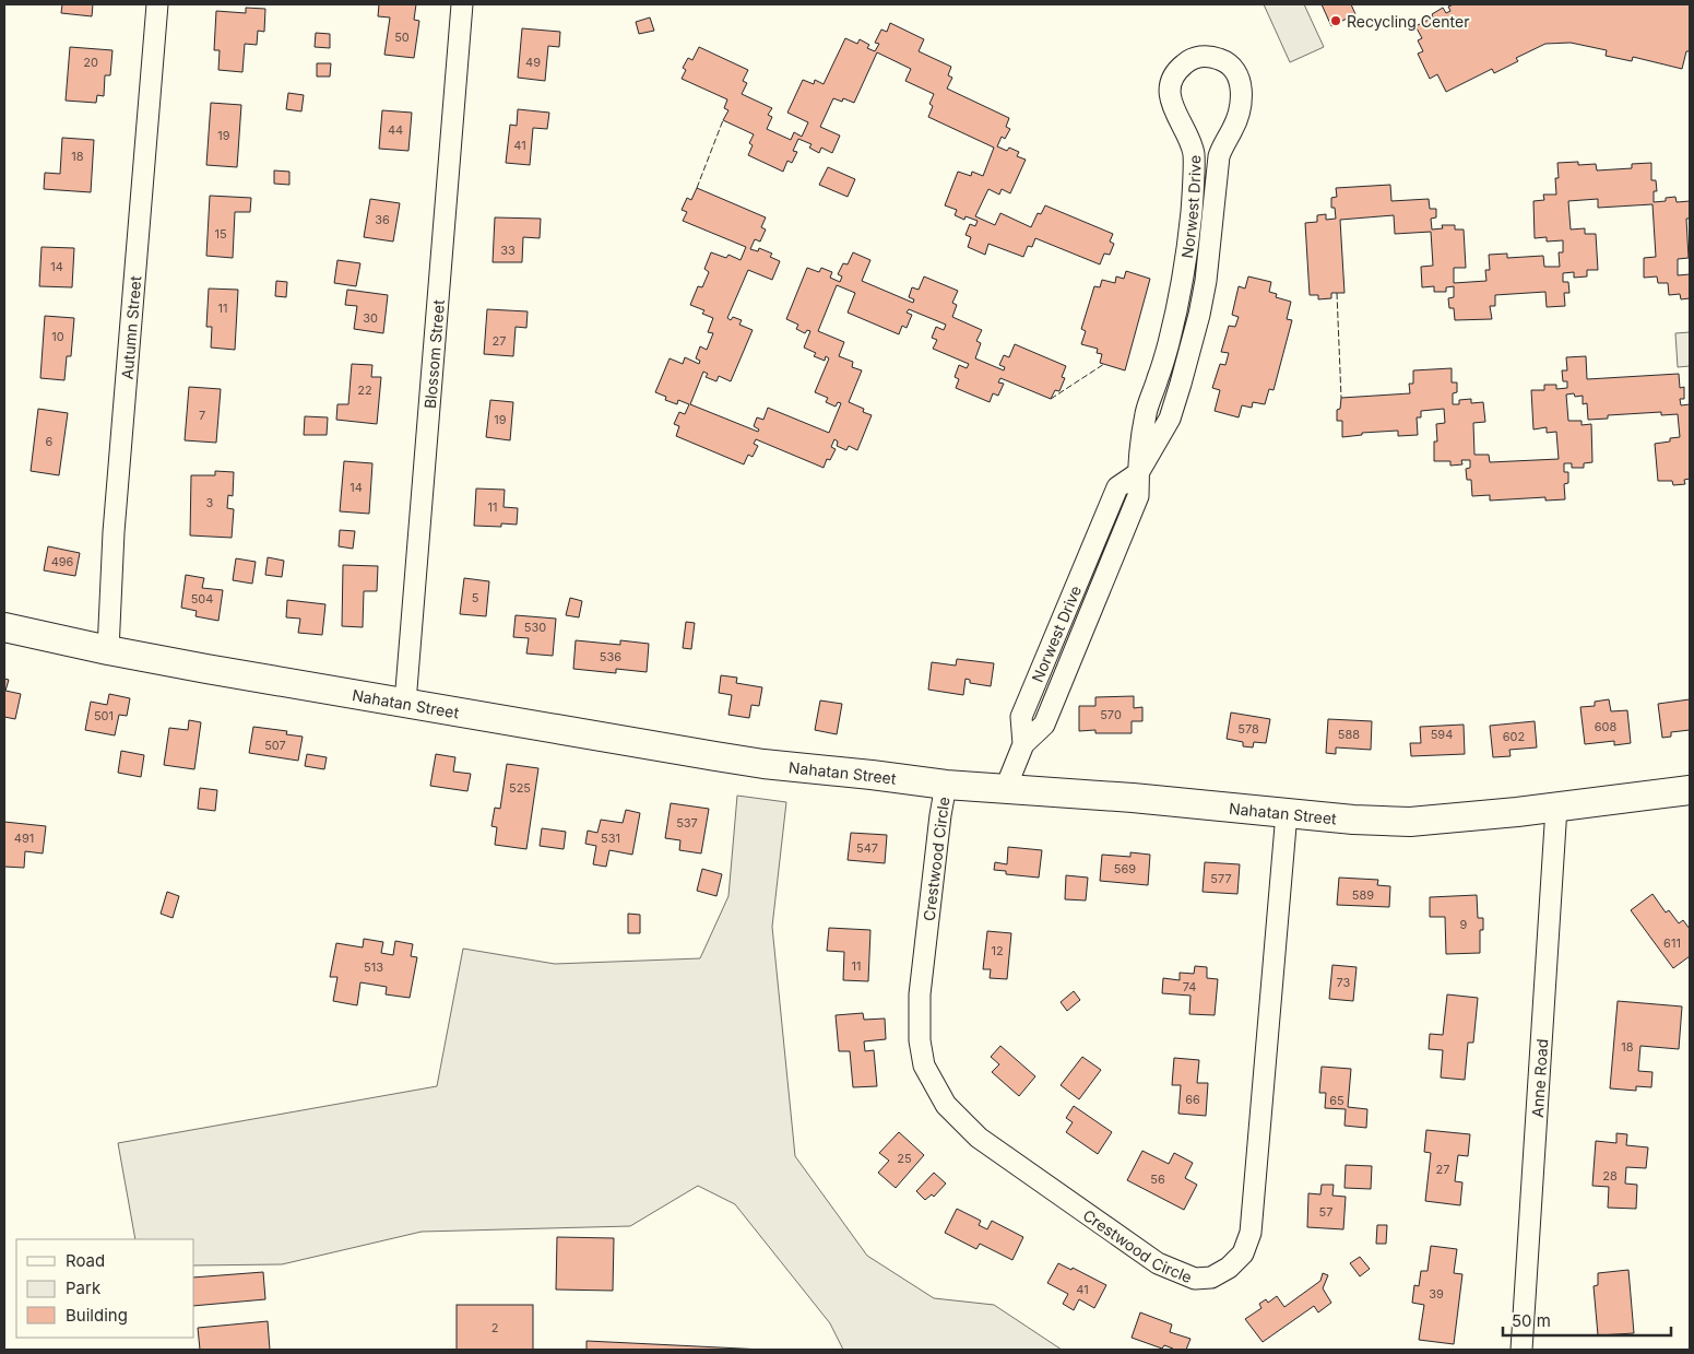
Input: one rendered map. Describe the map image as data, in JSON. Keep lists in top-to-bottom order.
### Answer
{
  "streets": {
    "main road": ["Nahatan Street"],
    "street": [
      "Norwest Drive",
      "Autumn Street",
      "Blossom Street",
      "Crestwood Circle",
      "Anne Road"
    ]
  },
  "crossings": [
    ["Norwest Drive", "Nahatan Street"],
    ["Autumn Street", "Nahatan Street"],
    ["Blossom Street", "Nahatan Street"],
    ["Nahatan Street", "Crestwood Circle"],
    ["Nahatan Street", "Anne Road"]
  ],
  "places": ["Recycling Center"],
  "house_numbers": [
    "50",
    "20",
    "49",
    "44",
    "19",
    "41",
    "18",
    "36",
    "15",
    "33",
    "14",
    "11",
    "30",
    "10",
    "27",
    "22",
    "7",
    "19",
    "6",
    "14",
    "3",
    "11",
    "496",
    "5",
    "504",
    "530",
    "536",
    "570",
    "501",
    "608",
    "578",
    "588",
    "594",
    "602",
    "507",
    "525",
    "537",
    "491",
    "531",
    "547",
    "569",
    "577",
    "589",
    "9",
    "611",
    "12",
    "11",
    "513",
    "73",
    "74",
    "18",
    "66",
    "65",
    "25",
    "27",
    "28",
    "56",
    "57",
    "41",
    "39",
    "2"
  ],
  "legend": ["Road", "Park", "Building"],
  "scale_bar": "50 m"
}
